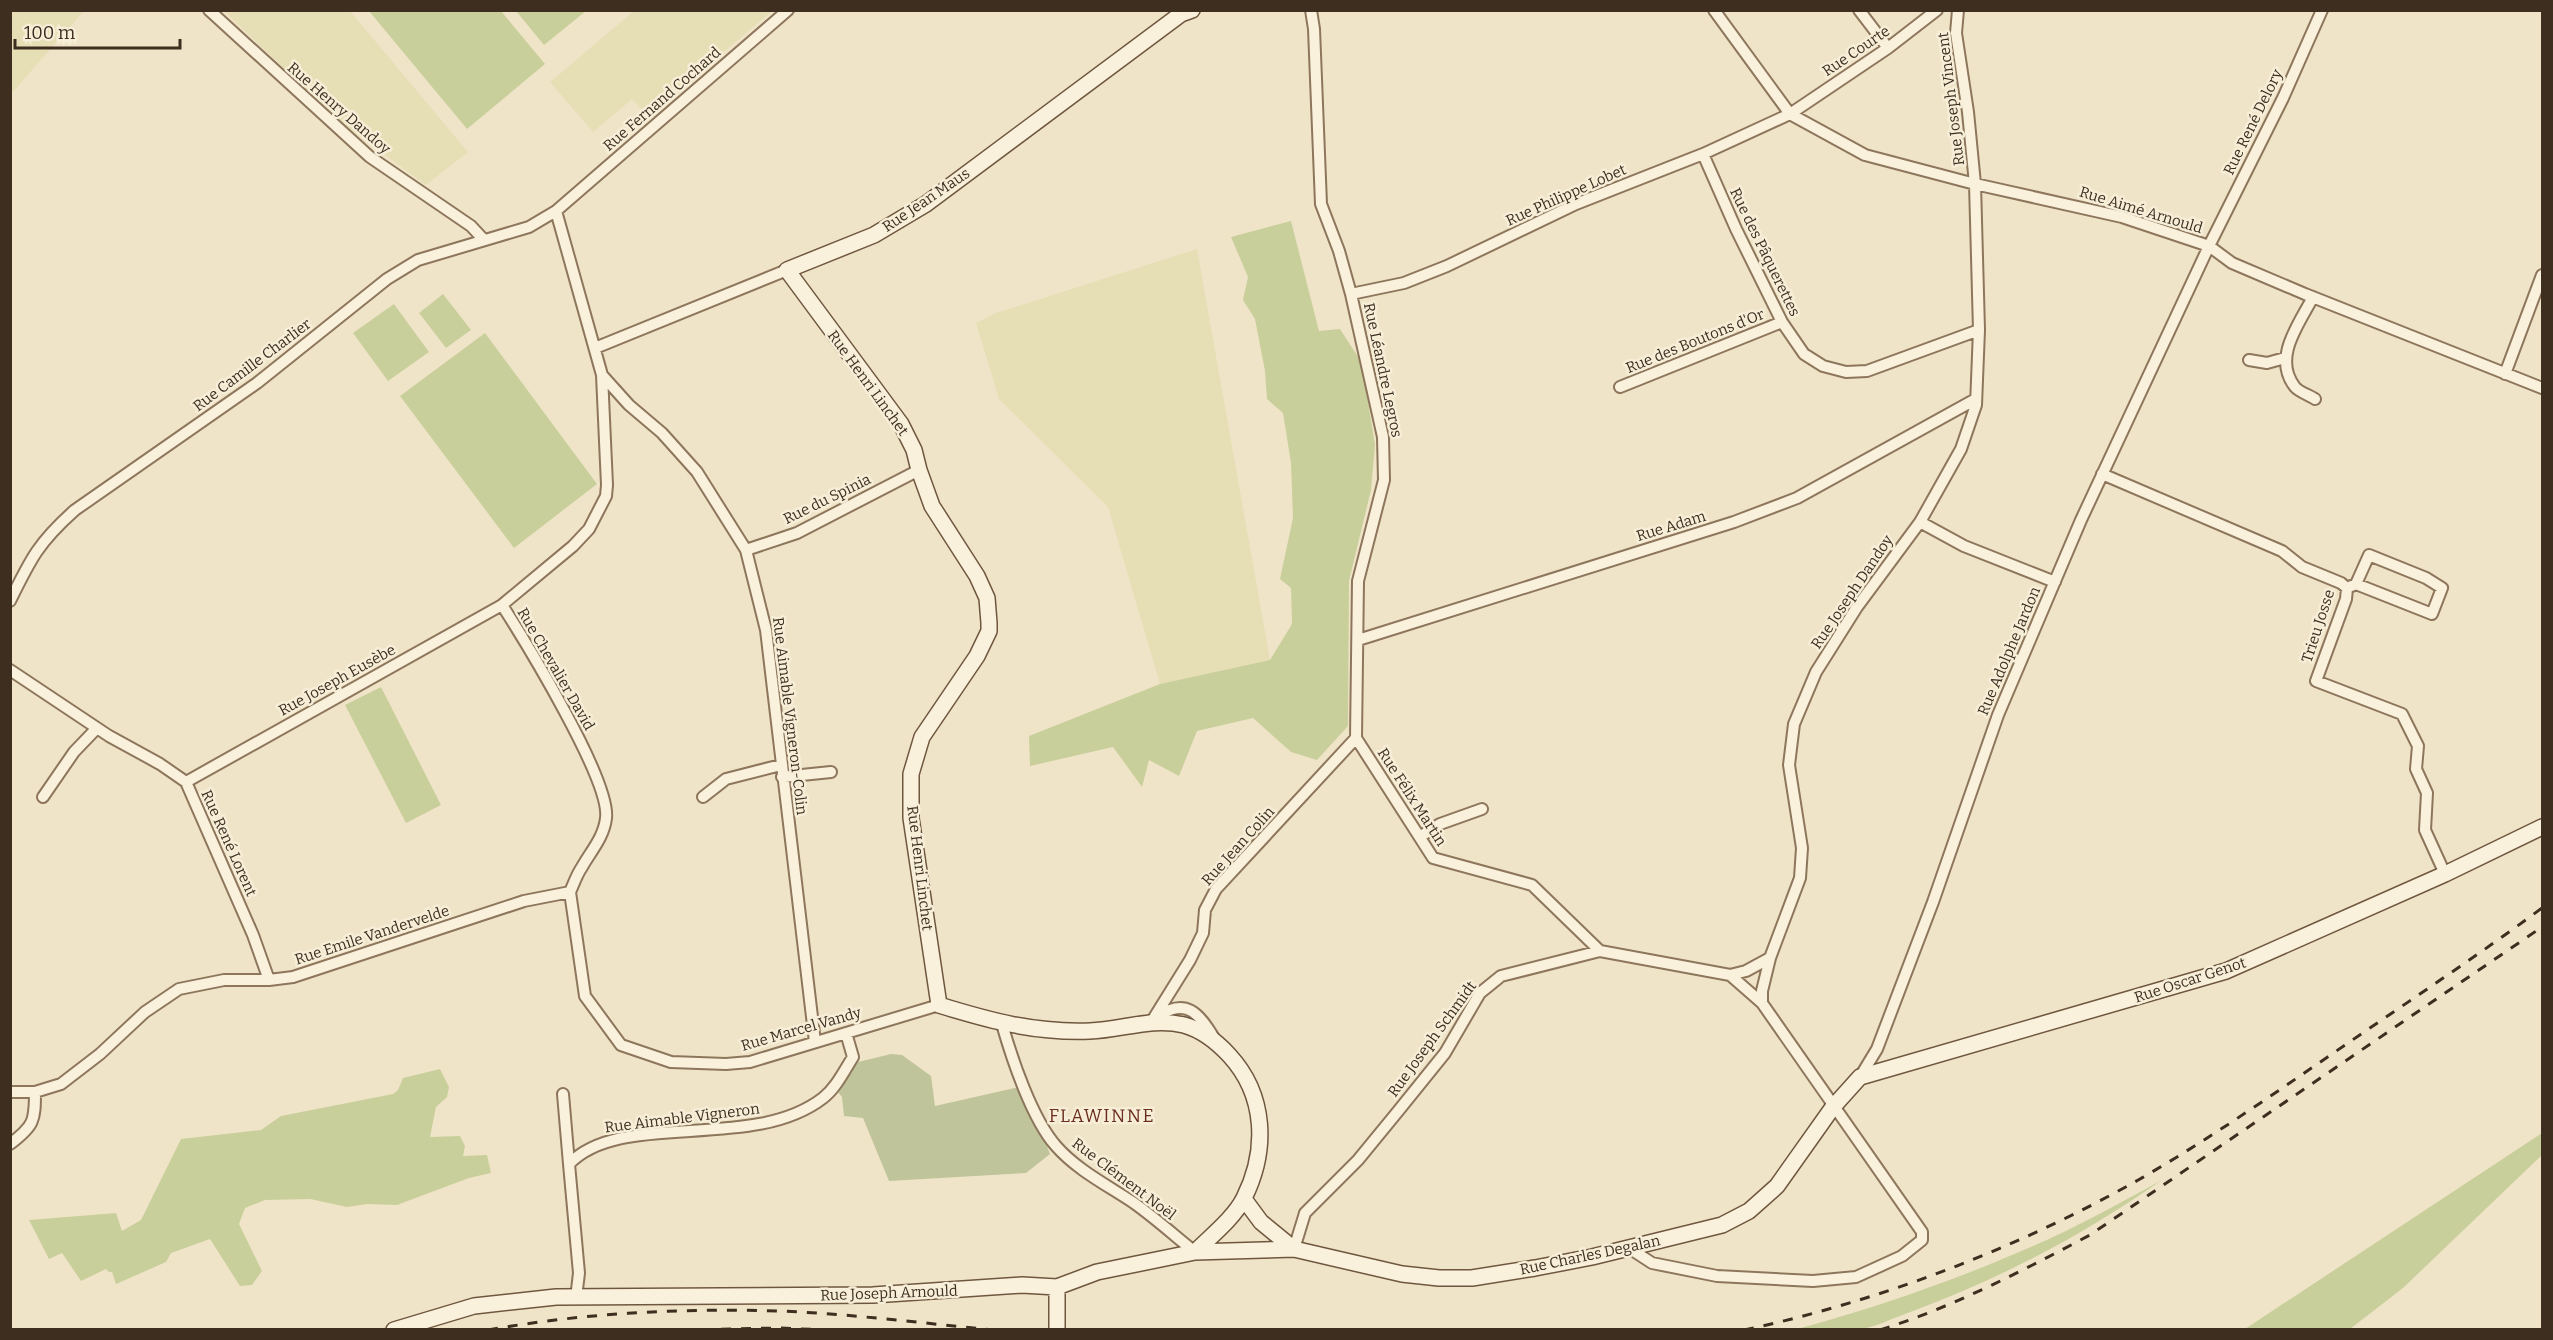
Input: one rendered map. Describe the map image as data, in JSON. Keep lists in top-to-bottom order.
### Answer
{
  "streets": {
    "street": [
      "Rue Courte",
      "Rue Fernand Cochard",
      "Rue Joseph Vincent",
      "Rue Henry Dandoy",
      "Rue René Delory",
      "Rue Philippe Lobet",
      "Rue Jean Maus",
      "Rue Aimé Arnould",
      "Rue des Pâquerettes",
      "Rue des Boutons d'Or",
      "Rue Camille Charlier",
      "Rue Léandre Legros",
      "Rue Henri Linchet",
      "Rue du Spinia",
      "Rue Adam",
      "Rue Joseph Dandoy",
      "Trieu Josse",
      "Rue Adolphe Jardon",
      "Rue Chevalier David",
      "Rue Joseph Eusèbe",
      "Rue Aimable Vigneron-Colin",
      "Rue Félix Martin",
      "Rue René Lorent",
      "Rue Jean Colin",
      "Rue Emile Vandervelde",
      "Rue Oscar Genot",
      "Rue Marcel Vandy",
      "Rue Joseph Schmidt",
      "Rue Aimable Vigneron",
      "Rue Clément Noël",
      "Rue Charles Degalan",
      "Rue Joseph Arnould"
    ]
  },
  "crossings": [
    ["Rue Courte", "Rue Philippe Lobet"],
    ["Rue Courte", "Rue Aimé Arnould"],
    ["Rue Fernand Cochard", "Rue Camille Charlier"],
    ["Rue Fernand Cochard", "Rue Chevalier David"],
    ["Rue Joseph Vincent", "Rue Aimé Arnould"],
    ["Rue Joseph Vincent", "Rue Joseph Dandoy"],
    ["Rue Henry Dandoy", "Rue Camille Charlier"],
    ["Rue René Delory", "Rue Aimé Arnould"],
    ["Rue René Delory", "Rue Adolphe Jardon"],
    ["Rue Philippe Lobet", "Rue Aimé Arnould"],
    ["Rue Philippe Lobet", "Rue des Pâquerettes"],
    ["Rue Philippe Lobet", "Rue Léandre Legros"],
    ["Rue Jean Maus", "Rue Henri Linchet"],
    ["Rue Jean Maus", "Rue Chevalier David"],
    ["Rue Aimé Arnould", "Rue Joseph Dandoy"],
    ["Rue Aimé Arnould", "Rue Adolphe Jardon"],
    ["Rue des Pâquerettes", "Rue des Boutons d'Or"],
    ["Rue des Pâquerettes", "Rue Joseph Dandoy"],
    ["Rue Camille Charlier", "Rue Chevalier David"],
    ["Rue Léandre Legros", "Rue Adam"],
    ["Rue Léandre Legros", "Rue Félix Martin"],
    ["Rue Léandre Legros", "Rue Jean Colin"],
    ["Rue Henri Linchet", "Rue du Spinia"],
    ["Rue Henri Linchet", "Rue Marcel Vandy"],
    ["Rue du Spinia", "Rue Aimable Vigneron-Colin"],
    ["Rue Adam", "Rue Joseph Dandoy"],
    ["Trieu Josse", "Rue Adolphe Jardon"],
    ["Trieu Josse", "Rue Oscar Genot"],
    ["Rue Adolphe Jardon", "Rue Oscar Genot"],
    ["Rue Chevalier David", "Rue Joseph Eusèbe"],
    ["Rue Chevalier David", "Rue Aimable Vigneron-Colin"],
    ["Rue Chevalier David", "Rue Emile Vandervelde"],
    ["Rue Chevalier David", "Rue Marcel Vandy"],
    ["Rue Joseph Eusèbe", "Rue René Lorent"],
    ["Rue Aimable Vigneron-Colin", "Rue Marcel Vandy"],
    ["Rue Félix Martin", "Rue Jean Colin"],
    ["Rue Félix Martin", "Rue Joseph Schmidt"],
    ["Rue René Lorent", "Rue Emile Vandervelde"],
    ["Rue Emile Vandervelde", "Rue Marcel Vandy"],
    ["Rue Marcel Vandy", "Rue Aimable Vigneron"],
    ["Rue Joseph Schmidt", "Rue Charles Degalan"],
    ["Rue Clément Noël", "Rue Charles Degalan"],
    ["Rue Clément Noël", "Rue Joseph Arnould"],
    ["Rue Charles Degalan", "Rue Joseph Arnould"]
  ],
  "districts": ["FLAWINNE"],
  "scale_bar": "100 m"
}
